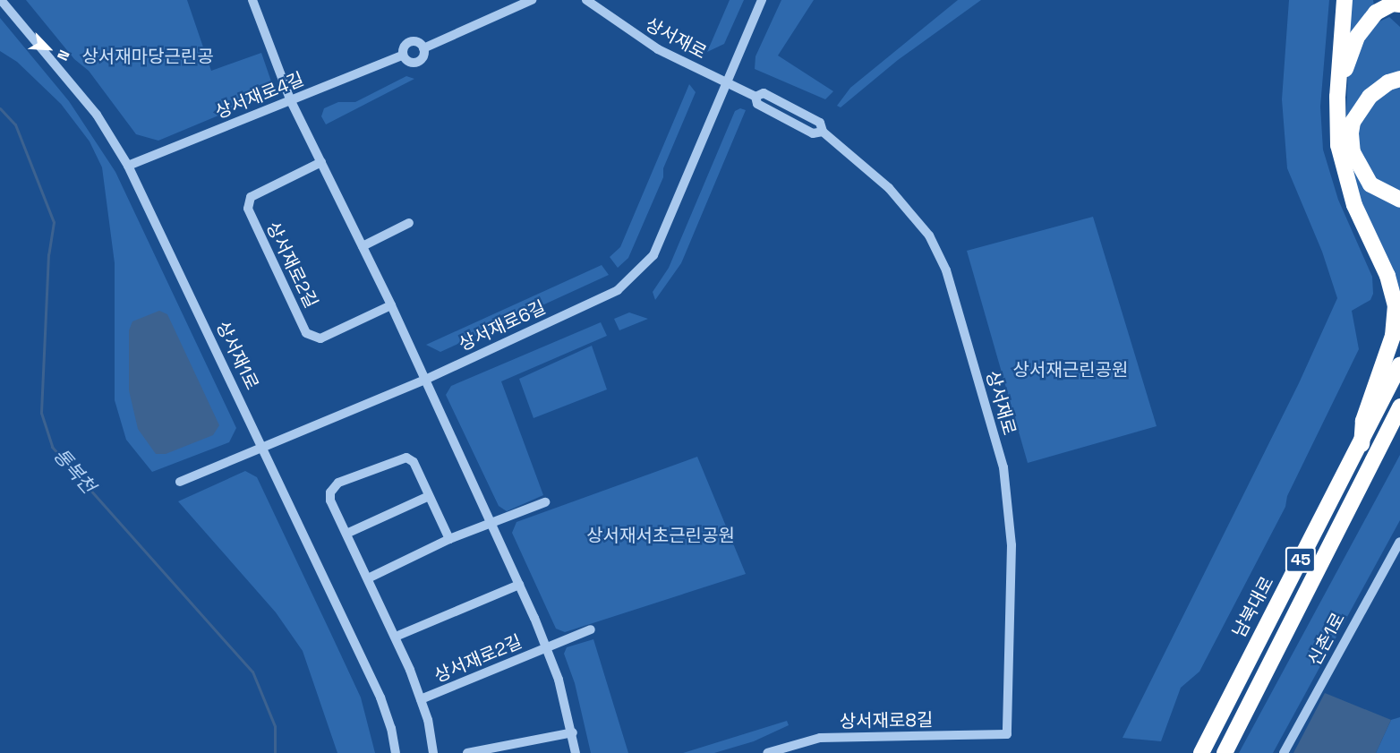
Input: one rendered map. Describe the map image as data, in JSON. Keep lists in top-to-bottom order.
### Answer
{
  "streets": {
    "highway": ["45", "남북대로"],
    "street": [
      "상서재로",
      "상서재로4길",
      "상서재로2길",
      "상서재로6길",
      "상서재1로",
      "신촌1로",
      "상서재로8길"
    ]
  },
  "crossings": [
    ["상서재로", "상서재로6길"],
    ["상서재로", "상서재로8길"],
    ["상서재로4길", "상서재로2길"],
    ["상서재로4길", "상서재1로"],
    ["상서재로2길", "상서재로6길"],
    ["상서재로6길", "상서재1로"]
  ],
  "water": ["통복천"],
  "parks": ["상서재마당근린공", "상서재근린공원", "상서재서초근린공원"],
  "north": "bottom right"
}
